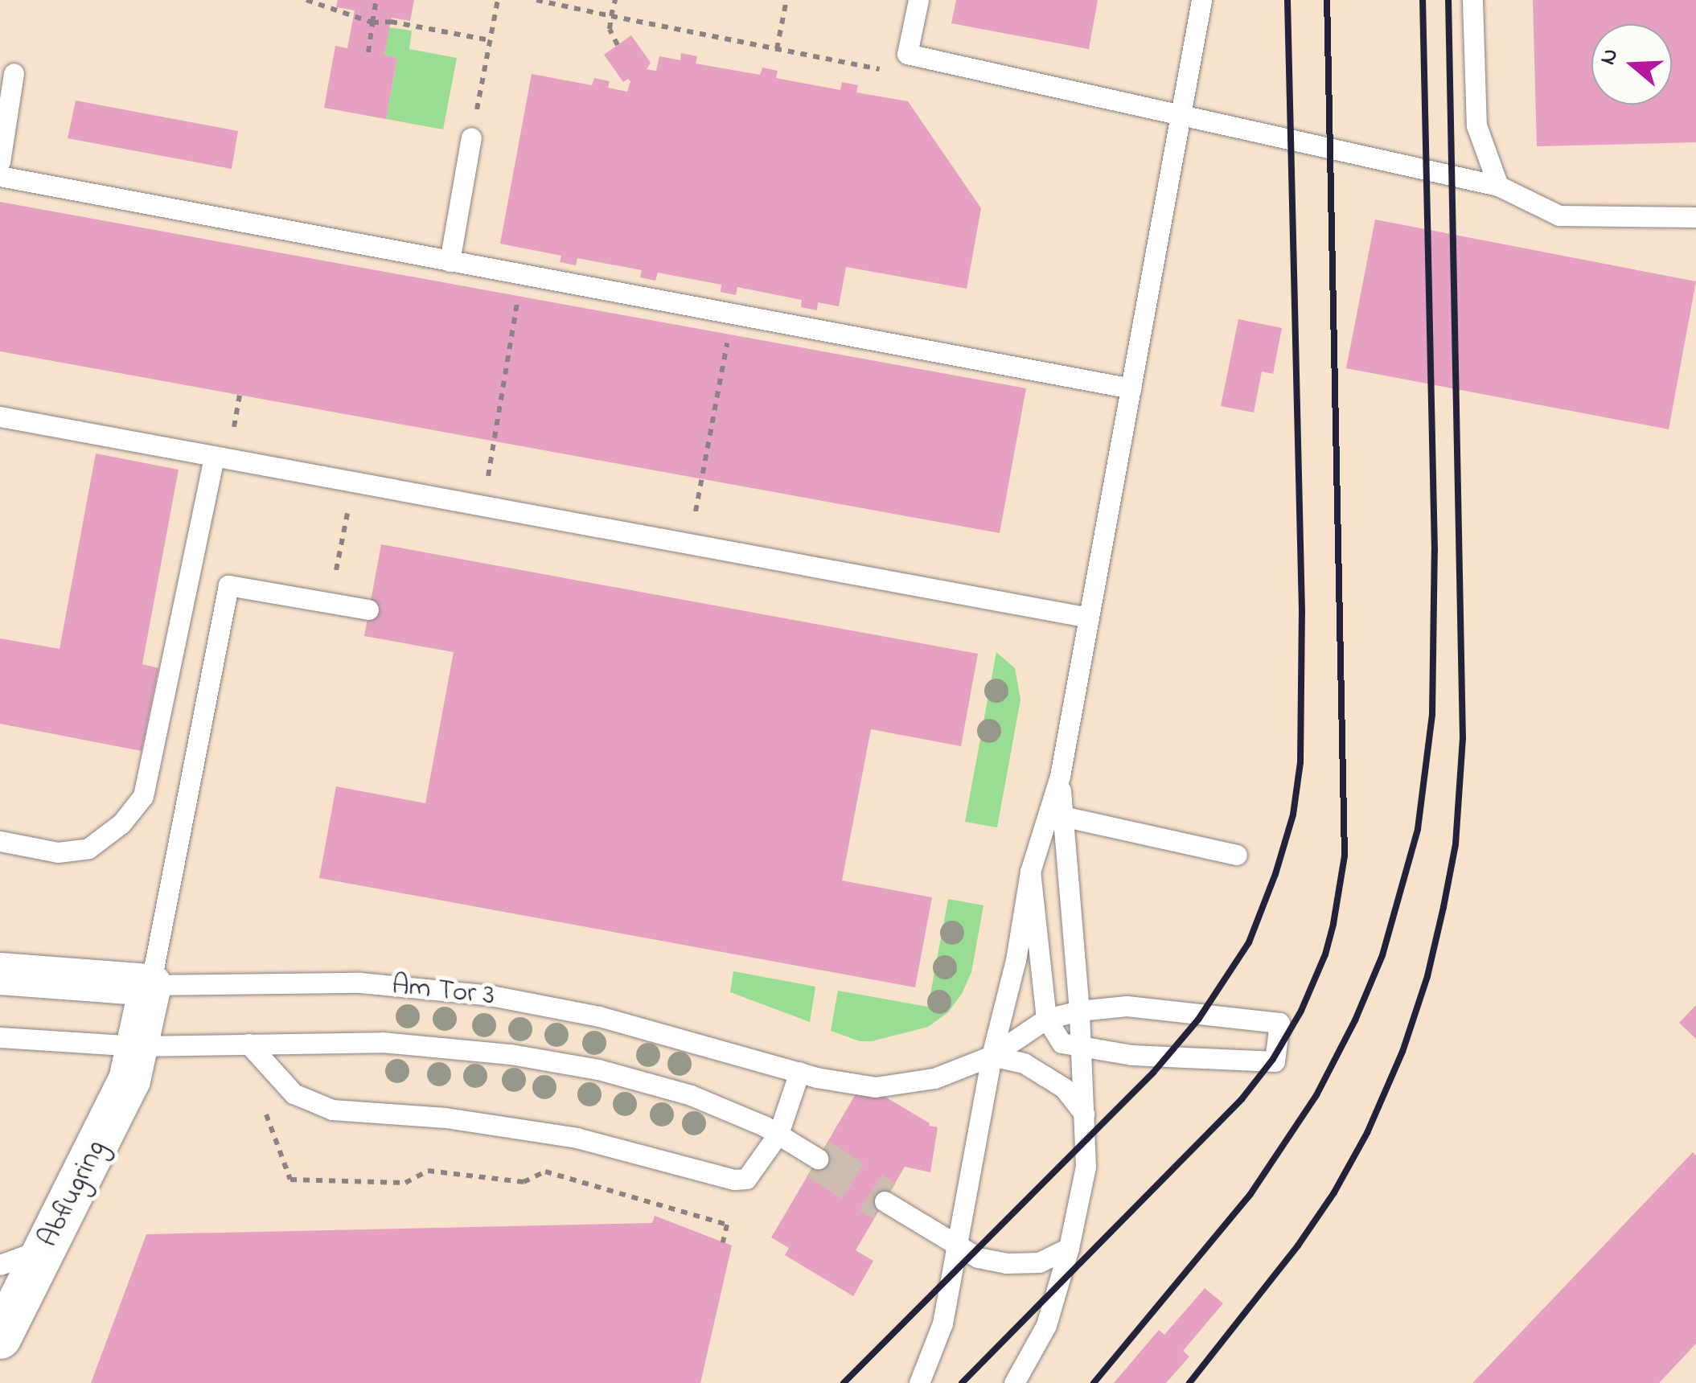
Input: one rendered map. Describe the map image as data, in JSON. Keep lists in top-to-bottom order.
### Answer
{
  "streets": {
    "street": ["Am Tor 3", "Abflugring"]
  },
  "crossings": [
    ["Am Tor 3", "Abflugring"]
  ],
  "north": "left"
}
